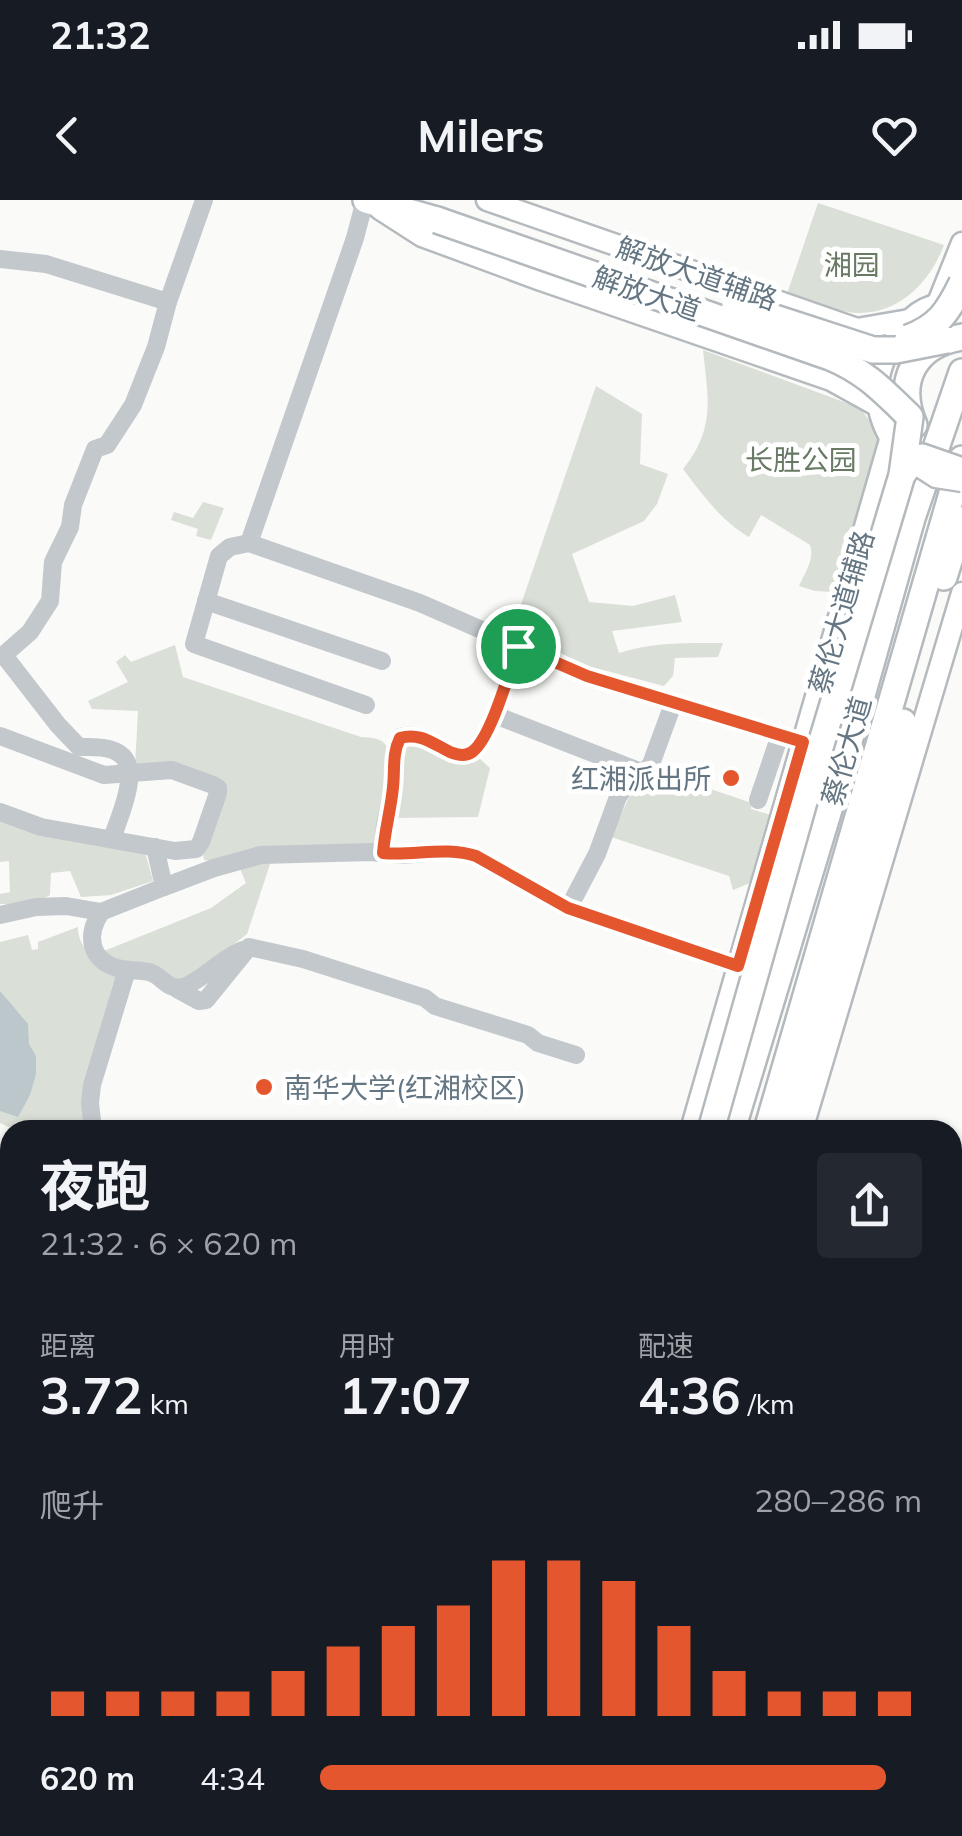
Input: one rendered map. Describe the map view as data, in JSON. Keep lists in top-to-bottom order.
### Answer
{
  "streets": {
    "highway": ["解放大道", "蔡伦大道"],
    "main road": ["解放大道辅路", "蔡伦大道辅路"]
  },
  "crossings": [
    ["解放大道辅路", "解放大道"],
    ["解放大道", "蔡伦大道"]
  ],
  "parks": ["湘园", "长胜公园"],
  "places": ["红湘派出所", "南华大学(红湘校区)"],
  "page": {
    "status": "21:32",
    "header": "Milers",
    "heading": ["夜跑", "21:32 · 6 × 620 m"],
    "stats": [
      ["距离", "3.72 km"],
      ["用时", "17:07"],
      ["配速", "4:36 /km"]
    ],
    "chart": ["爬升", "280–286 m"],
    "list": [
      {
        "name": "620 m",
        "note": "4:34"
      }
    ]
  }
}
